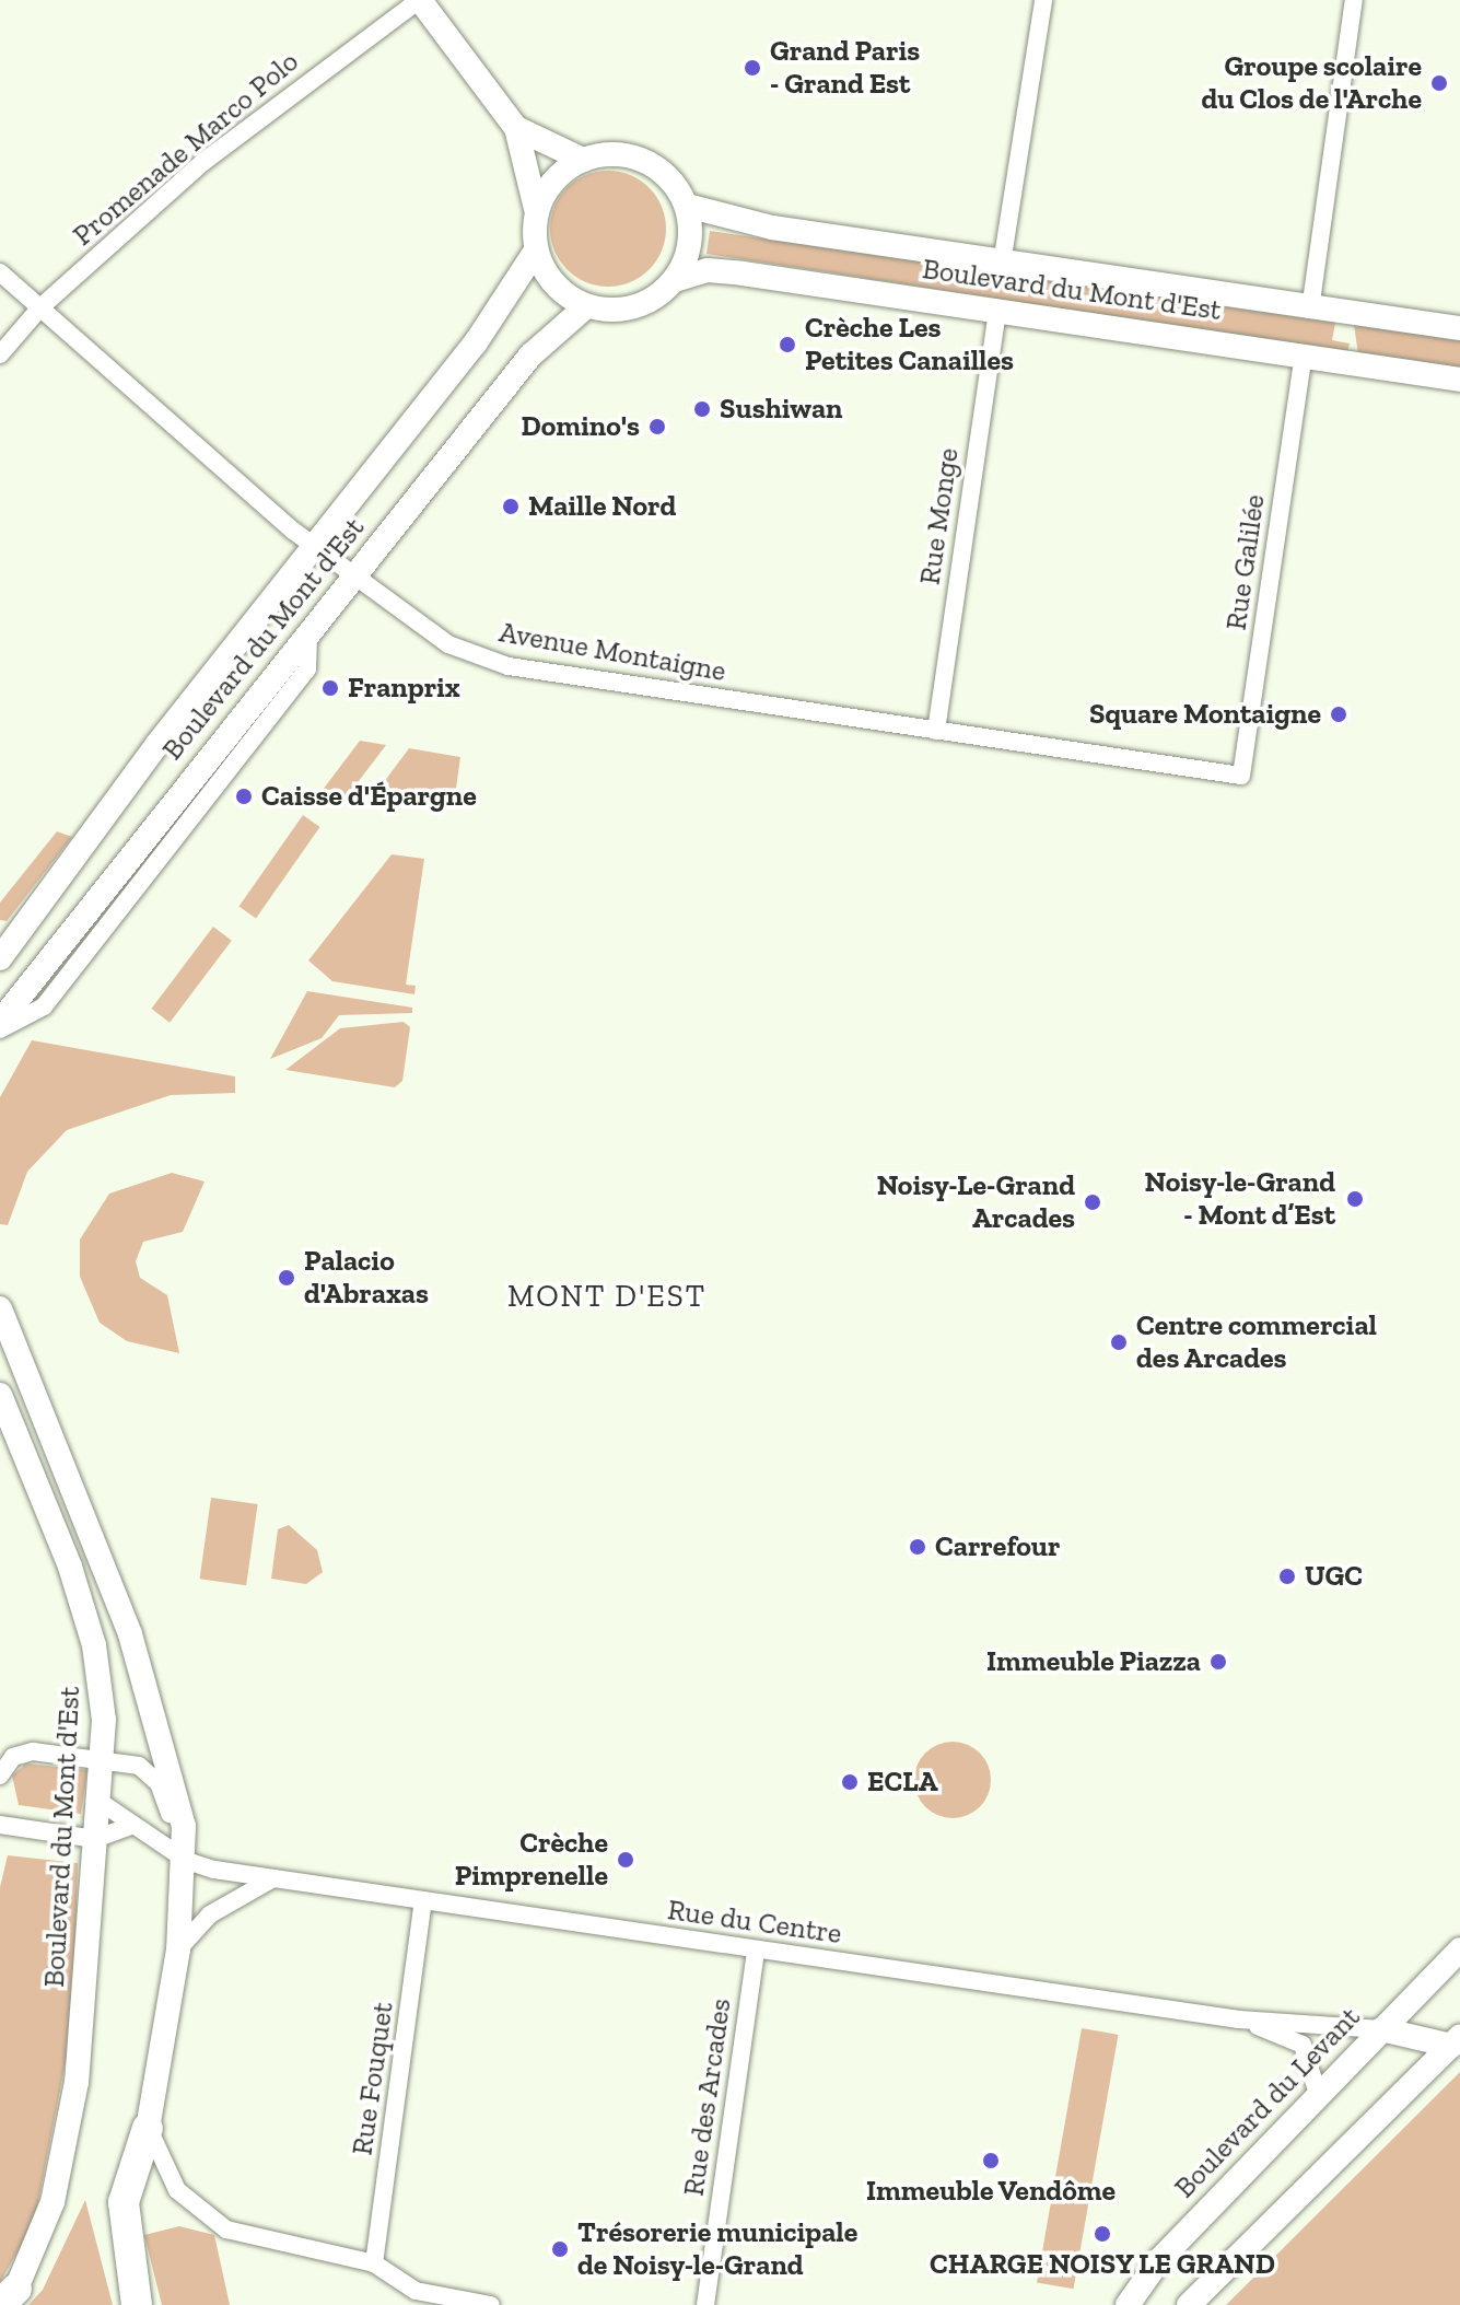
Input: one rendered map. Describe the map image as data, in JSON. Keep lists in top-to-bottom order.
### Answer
{
  "streets": {
    "main road": ["Boulevard du Mont d'Est", "Boulevard du Levant"],
    "street": [
      "Promenade Marco Polo",
      "Rue Monge",
      "Rue Galilée",
      "Avenue Montaigne",
      "Rue du Centre",
      "Rue Fouquet",
      "Rue des Arcades"
    ]
  },
  "crossings": [
    ["Promenade Marco Polo", "Avenue Montaigne"],
    ["Boulevard du Mont d'Est", "Rue Monge"],
    ["Boulevard du Mont d'Est", "Rue Galilée"],
    ["Boulevard du Mont d'Est", "Avenue Montaigne"],
    ["Boulevard du Mont d'Est", "Rue du Centre"],
    ["Rue Monge", "Avenue Montaigne"],
    ["Rue Galilée", "Avenue Montaigne"],
    ["Rue du Centre", "Rue Fouquet"],
    ["Rue du Centre", "Rue des Arcades"],
    ["Rue du Centre", "Boulevard du Levant"]
  ],
  "districts": ["MONT D'EST"],
  "places": [
    "Grand Paris - Grand Est",
    "Groupe scolaire du Clos de l'Arche",
    "Crèche Les Petites Canailles",
    "Sushiwan",
    "Domino's",
    "Maille Nord",
    "Franprix",
    "Square Montaigne",
    "Caisse d'Épargne",
    "Noisy-le-Grand - Mont d’Est",
    "Noisy-Le-Grand Arcades",
    "Palacio d'Abraxas",
    "Centre commercial des Arcades",
    "Carrefour",
    "UGC",
    "Immeuble Piazza",
    "ECLA",
    "Crèche Pimprenelle",
    "Immeuble Vendôme",
    "CHARGE NOISY LE GRAND",
    "Trésorerie municipale de Noisy-le-Grand"
  ]
}
